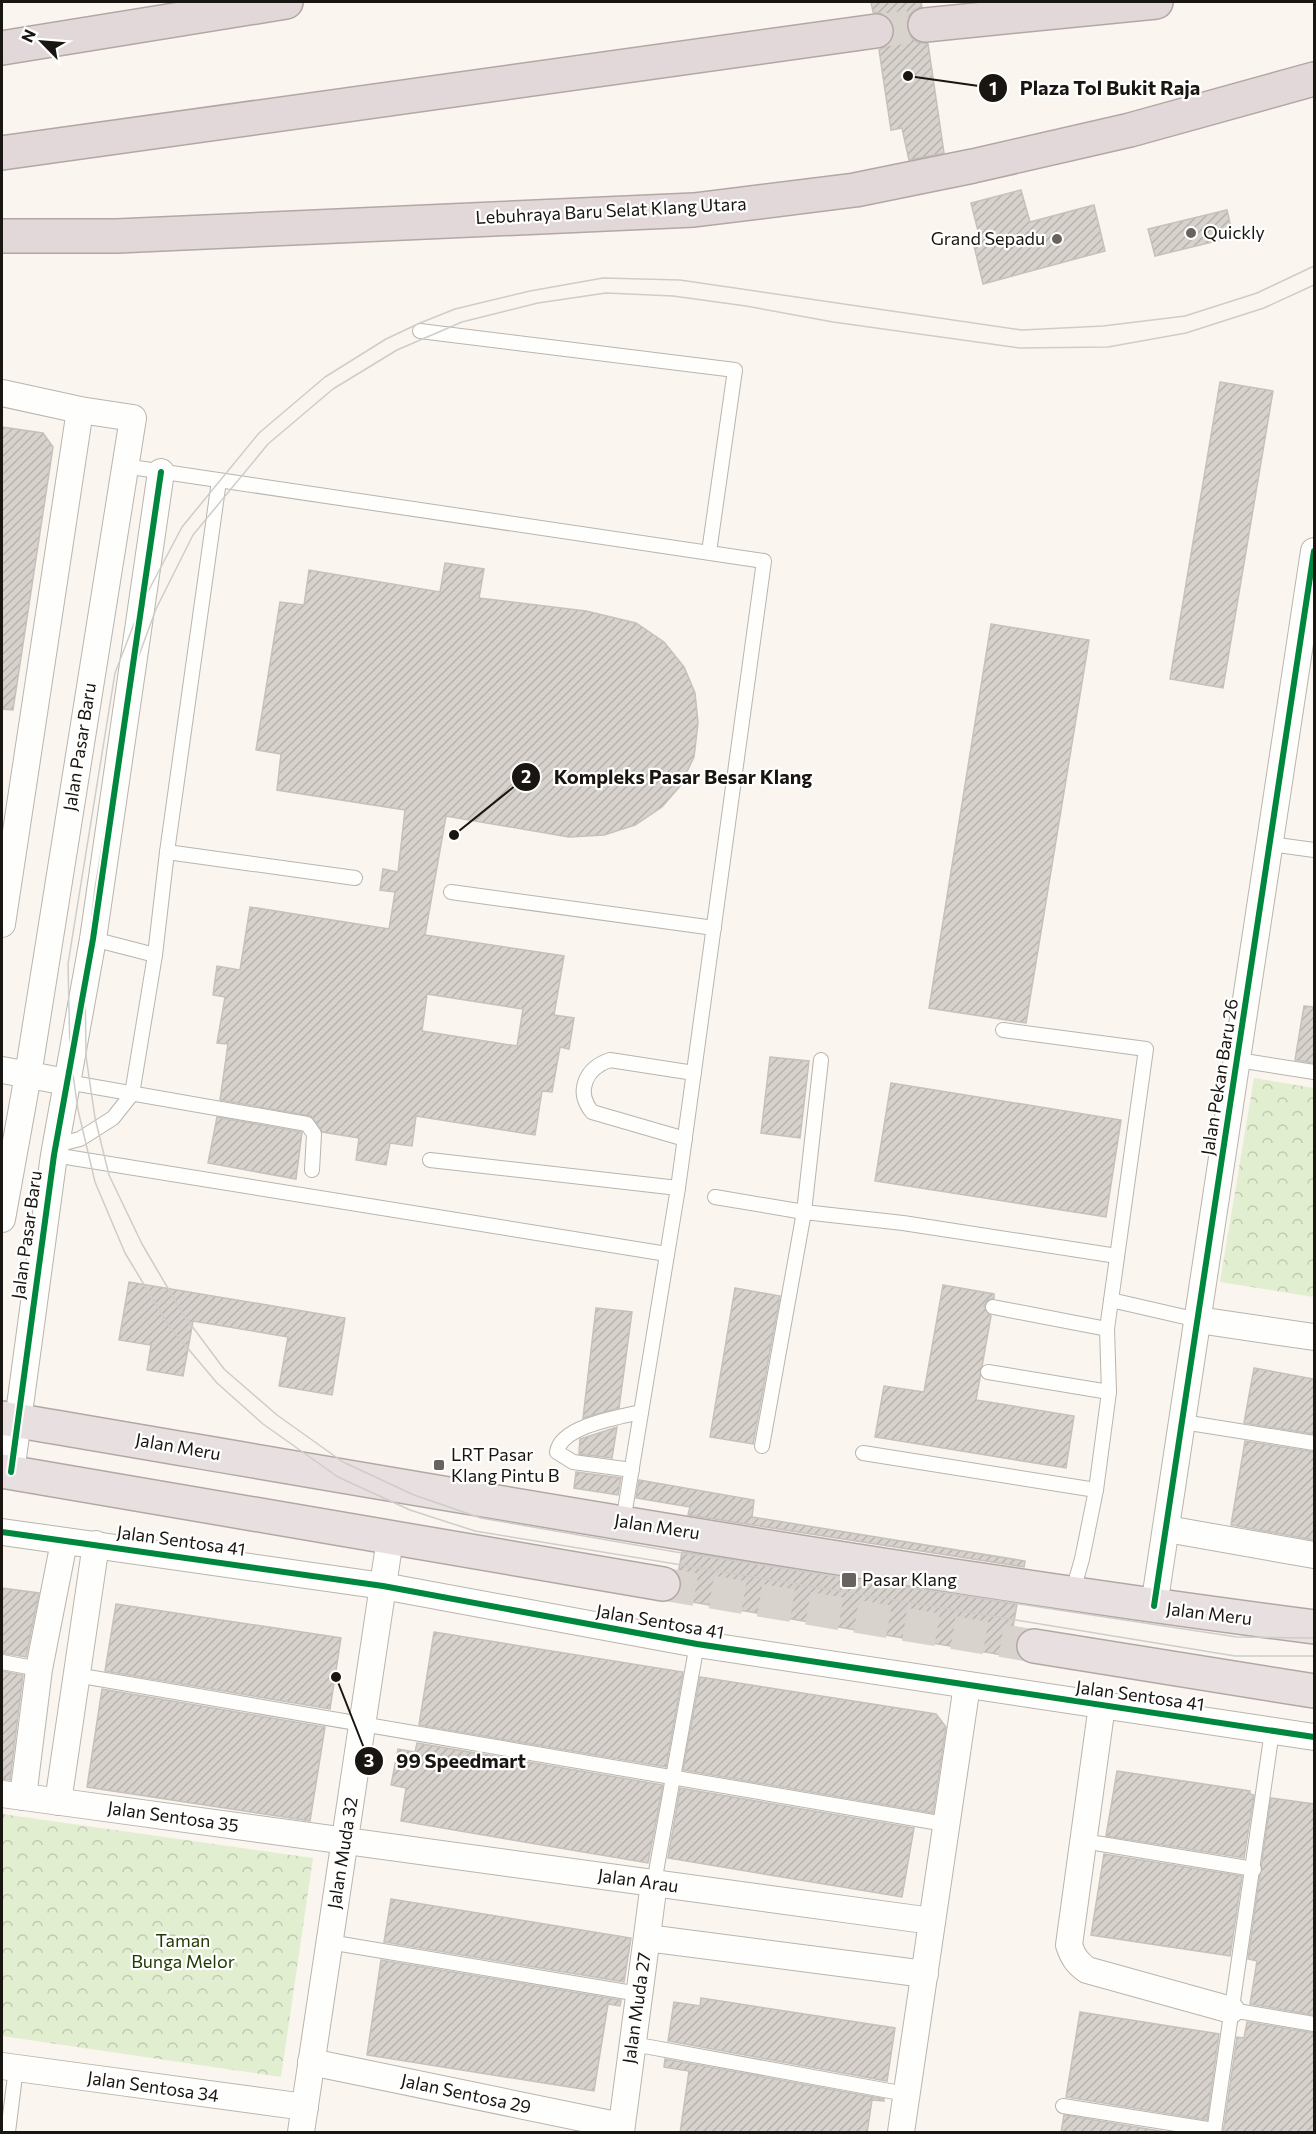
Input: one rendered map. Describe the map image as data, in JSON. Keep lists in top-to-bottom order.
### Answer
{
  "streets": {
    "highway": ["Lebuhraya Baru Selat Klang Utara", "Jalan Meru"],
    "street": [
      "Jalan Pasar Baru",
      "Jalan Pekan Baru 26",
      "Jalan Sentosa 41",
      "Jalan Sentosa 35",
      "Jalan Muda 32",
      "Jalan Arau",
      "Jalan Muda 27",
      "Jalan Sentosa 34",
      "Jalan Sentosa 29"
    ]
  },
  "crossings": [
    ["Jalan Pasar Baru", "Jalan Meru"],
    ["Jalan Pekan Baru 26", "Jalan Meru"],
    ["Jalan Sentosa 41", "Jalan Muda 32"],
    ["Jalan Sentosa 35", "Jalan Muda 32"],
    ["Jalan Sentosa 35", "Jalan Arau"],
    ["Jalan Muda 32", "Jalan Arau"],
    ["Jalan Muda 32", "Jalan Sentosa 34"],
    ["Jalan Muda 32", "Jalan Sentosa 29"],
    ["Jalan Arau", "Jalan Muda 27"],
    ["Jalan Muda 27", "Jalan Sentosa 29"]
  ],
  "parks": ["Taman Bunga Melor"],
  "places": {
    "other": [
      "Plaza Tol Bukit Raja",
      "Quickly",
      "Grand Sepadu",
      "Kompleks Pasar Besar Klang",
      "99 Speedmart"
    ],
    "transit": ["LRT Pasar Klang Pintu B", "Pasar Klang"]
  },
  "north": "top left"
}
